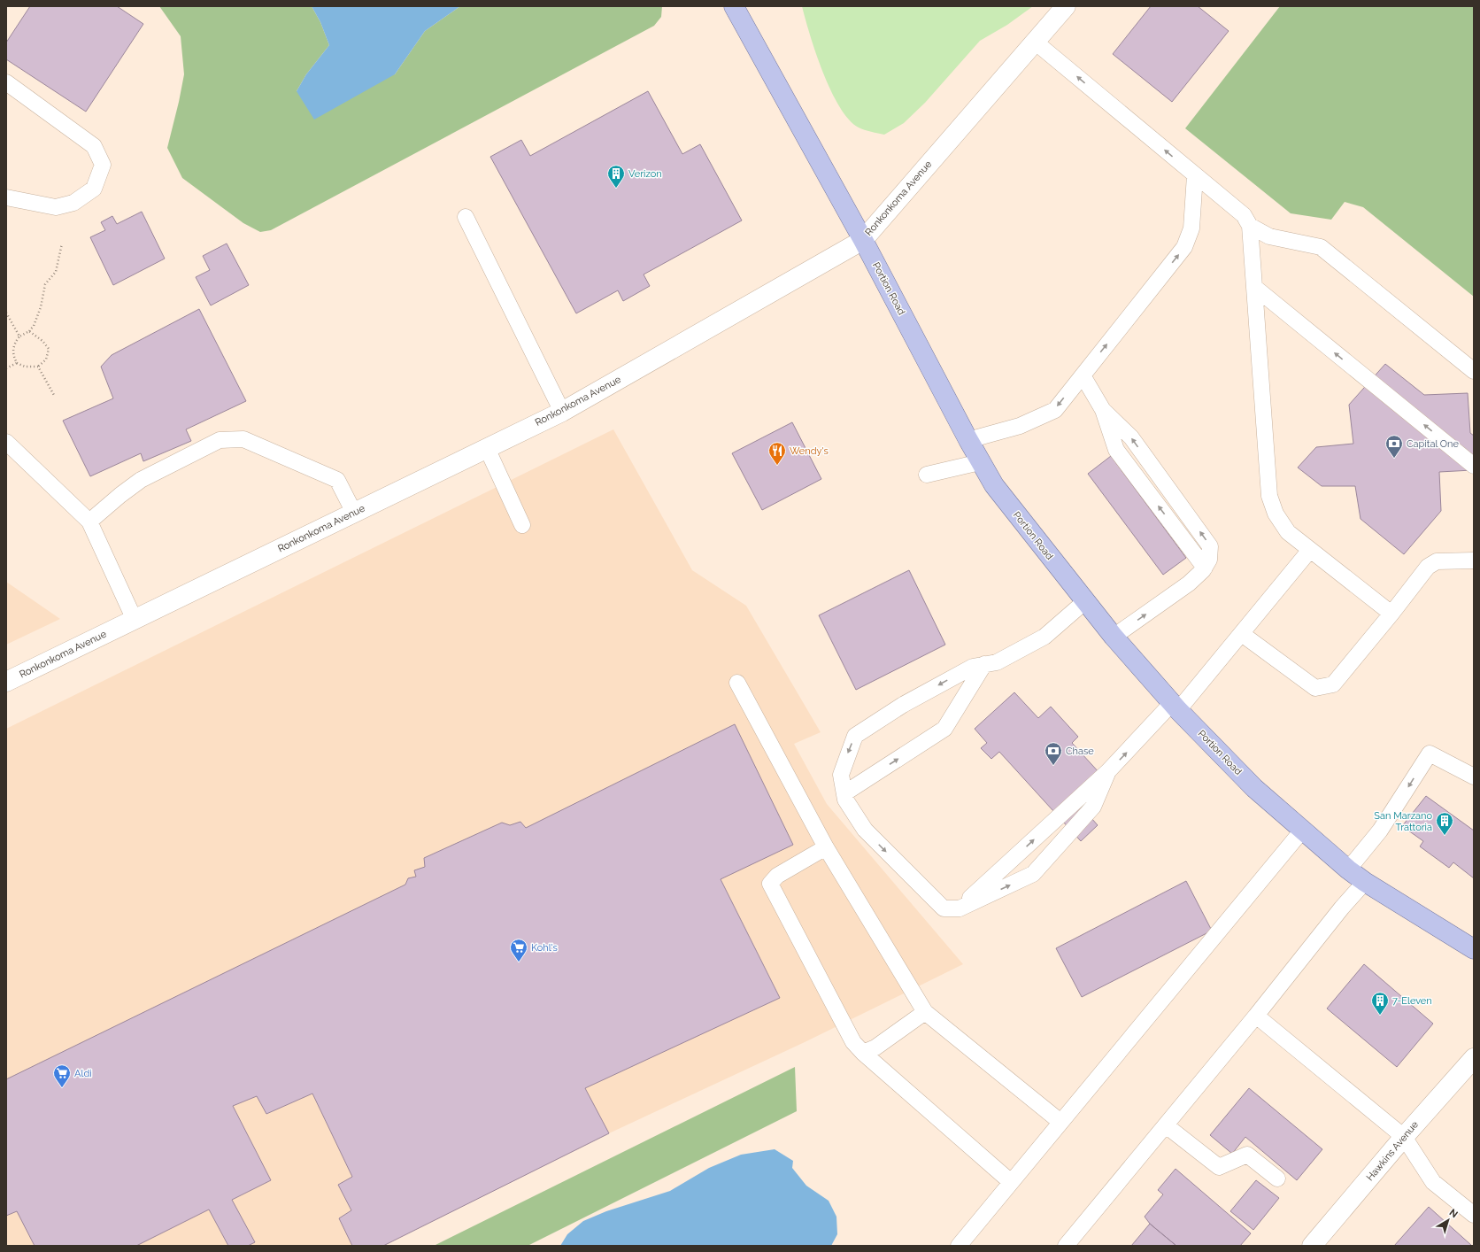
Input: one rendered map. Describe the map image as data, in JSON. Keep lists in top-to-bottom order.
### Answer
{
  "streets": {
    "main road": ["Portion Road"],
    "street": ["Ronkonkoma Avenue", "Hawkins Avenue"]
  },
  "crossings": [
    ["Ronkonkoma Avenue", "Portion Road"]
  ],
  "places": {
    "building": ["Verizon", "San Marzano Trattoria", "7-Eleven"],
    "bank": ["Capital One", "Chase"],
    "restaurant": ["Wendy's"],
    "supermarket": ["Kohl's", "Aldi"]
  },
  "north": "top right"
}
